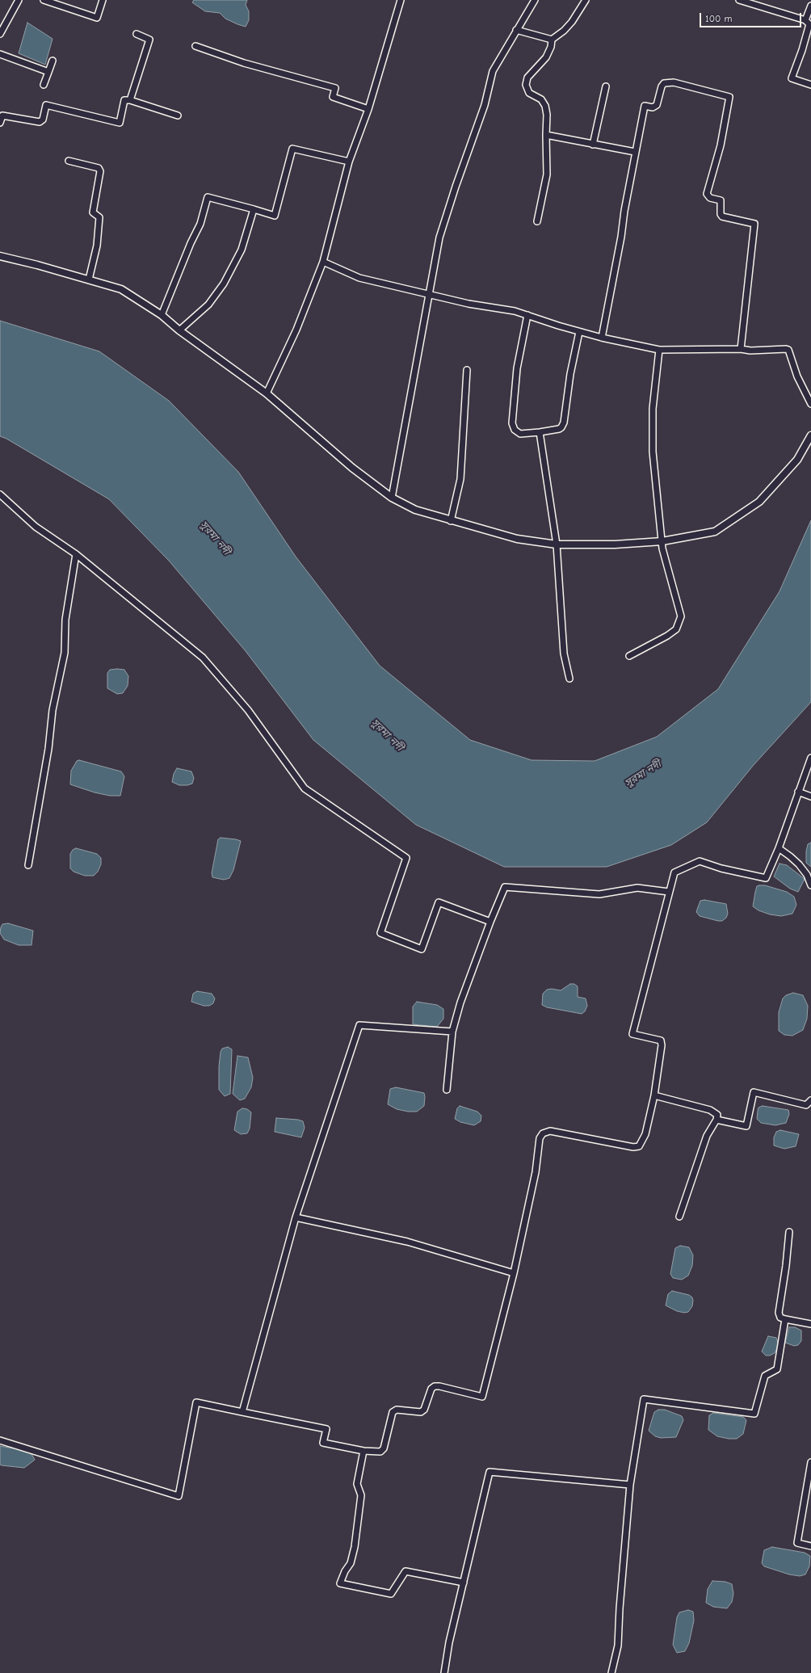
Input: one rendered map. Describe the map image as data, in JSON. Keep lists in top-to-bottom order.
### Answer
{
  "water": ["সুরমা নদী"],
  "scale_bar": "100 m"
}
